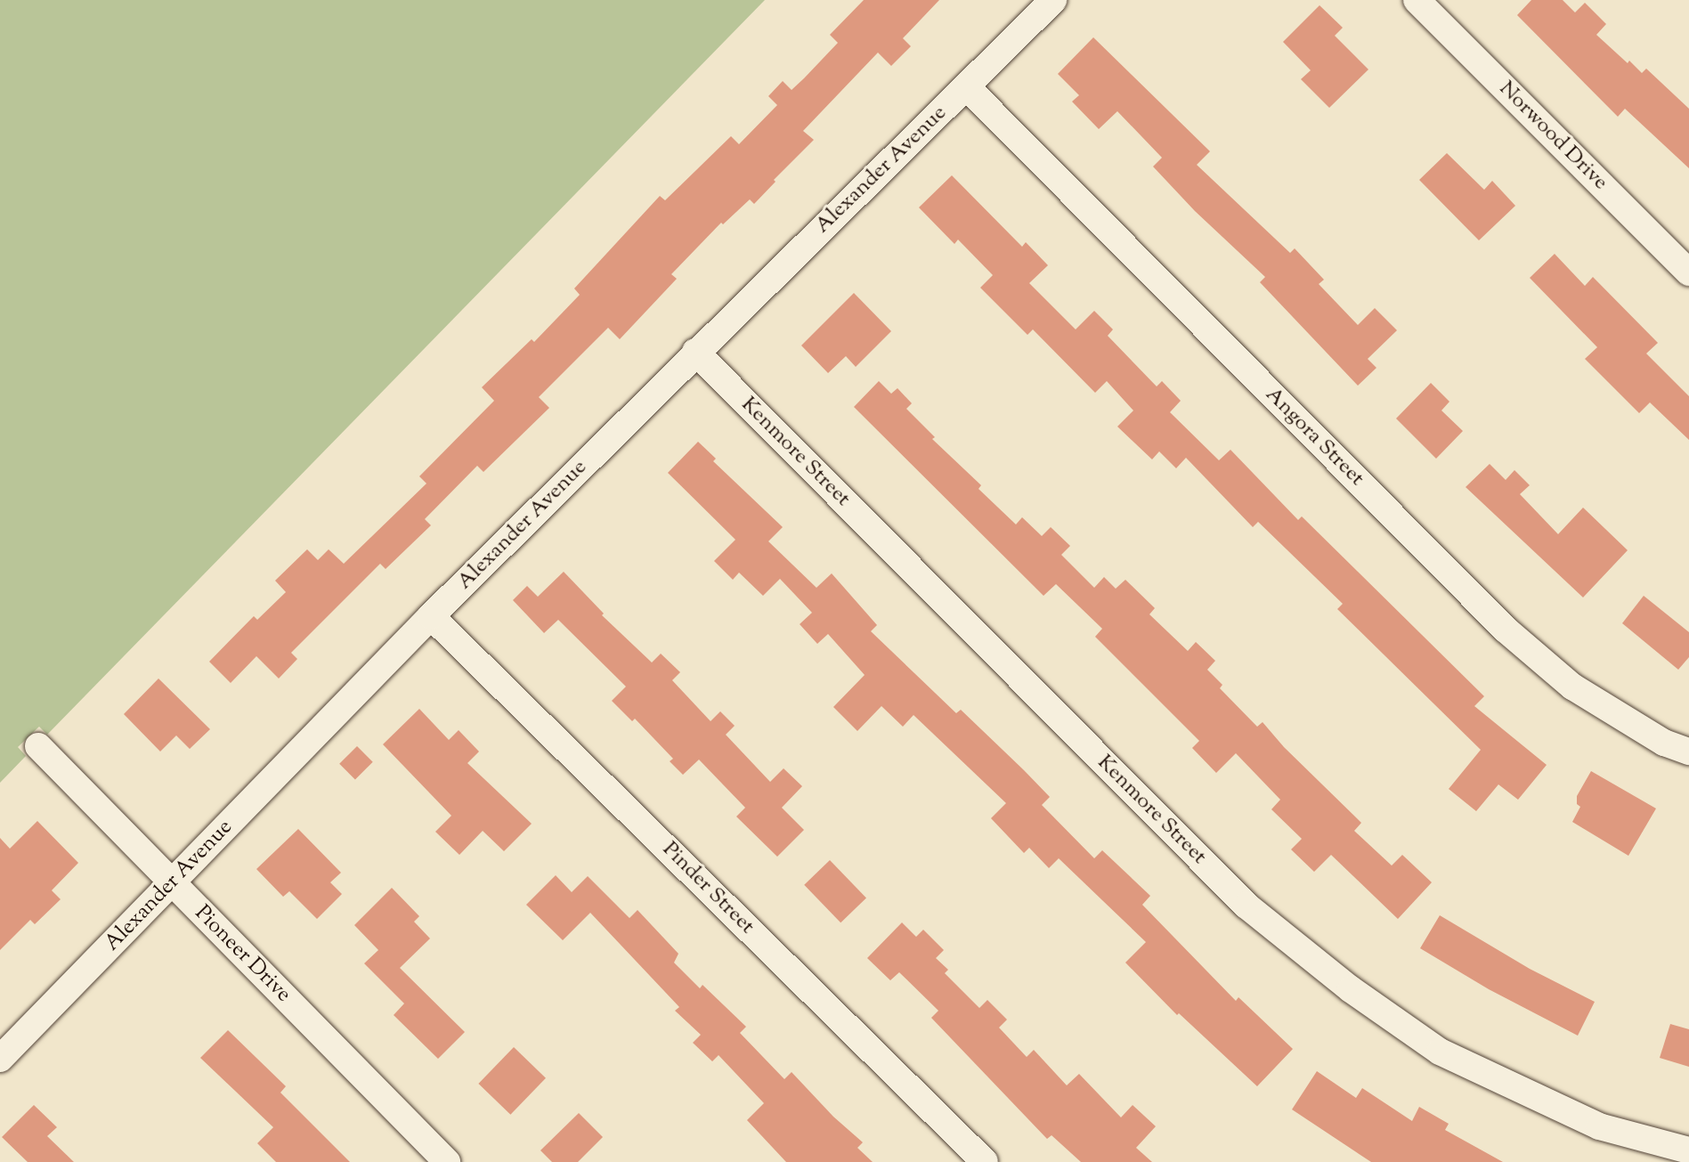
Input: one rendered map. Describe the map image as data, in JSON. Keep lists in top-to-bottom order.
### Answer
{
  "streets": {
    "street": [
      "Norwood Drive",
      "Alexander Avenue",
      "Angora Street",
      "Kenmore Street",
      "Pinder Street",
      "Pioneer Drive"
    ]
  },
  "crossings": [
    ["Alexander Avenue", "Angora Street"],
    ["Alexander Avenue", "Kenmore Street"],
    ["Alexander Avenue", "Pinder Street"],
    ["Alexander Avenue", "Pioneer Drive"]
  ]
}
